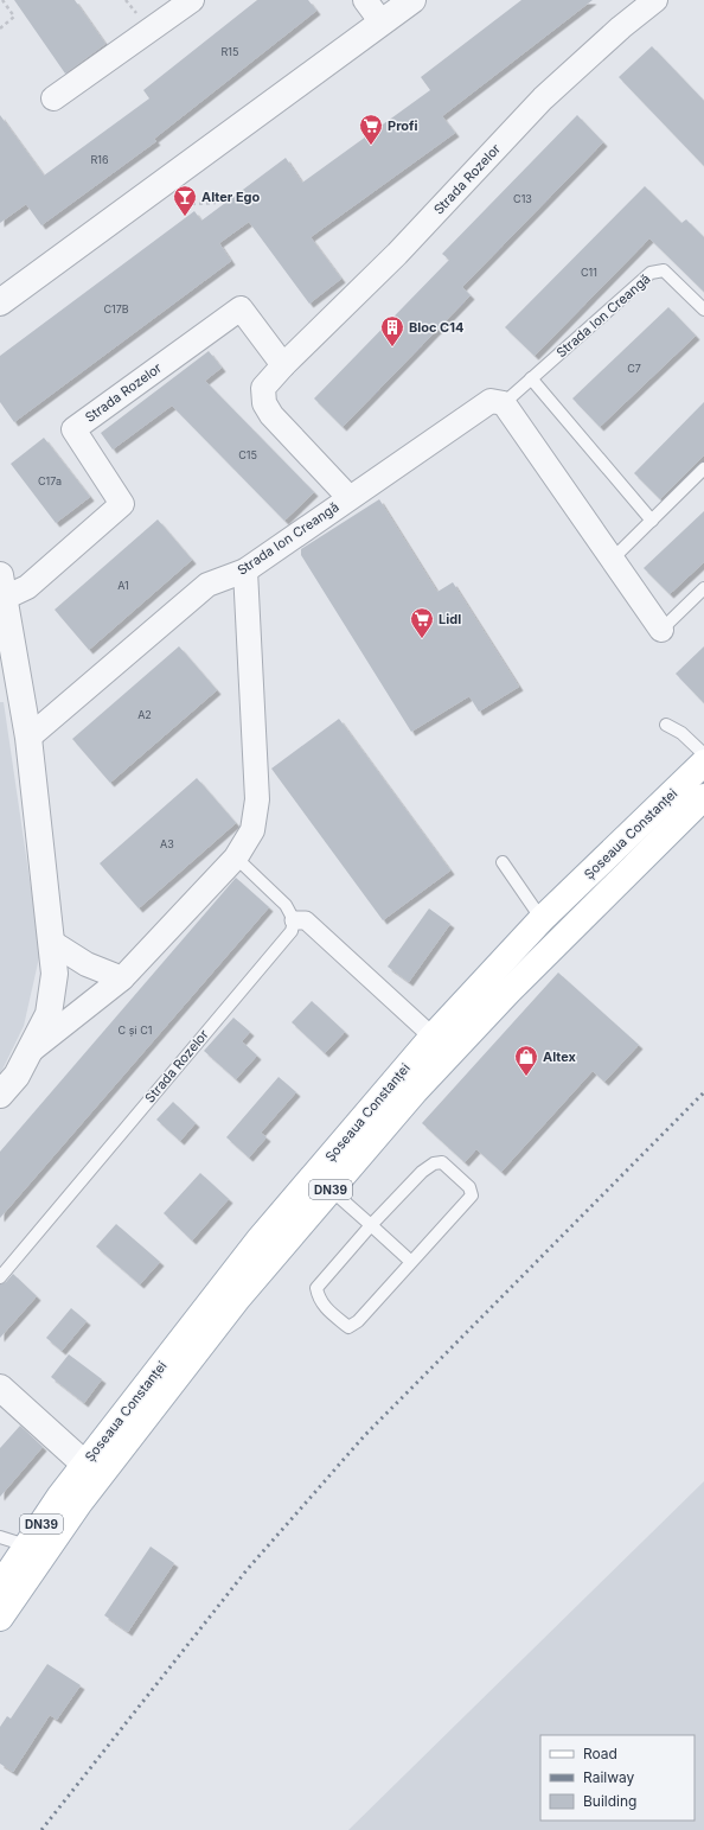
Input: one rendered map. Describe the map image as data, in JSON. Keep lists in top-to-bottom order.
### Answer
{
  "streets": {
    "main road": ["Șoseaua Constanței", "DN39"],
    "street": ["Strada Rozelor", "Strada Ion Creangă"]
  },
  "crossings": [
    ["Strada Rozelor", "Strada Ion Creangă"]
  ],
  "places": {
    "supermarket": ["Profi", "Lidl"],
    "bar": ["Alter Ego"],
    "building": ["Bloc C14"],
    "shop": ["Altex"]
  },
  "house_numbers": [
    "R15",
    "R16",
    "C13",
    "C11",
    "C17B",
    "C7",
    "C15",
    "C17a",
    "A1",
    "A2",
    "A3",
    "C și C1"
  ],
  "legend": ["Road", "Railway", "Building"]
}
